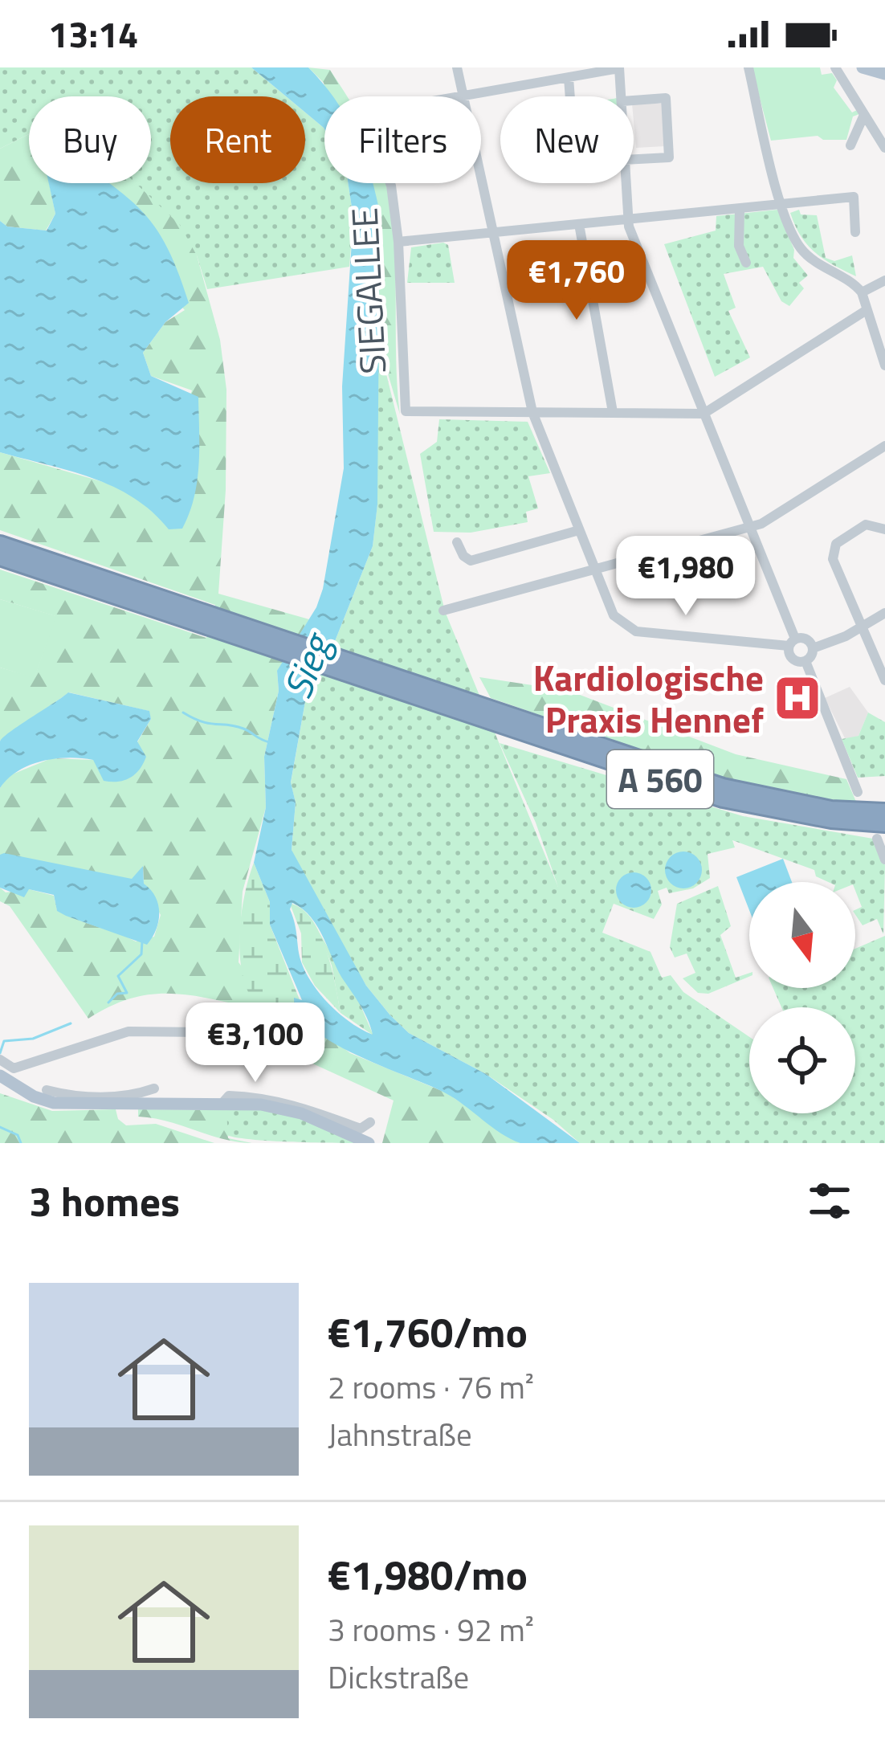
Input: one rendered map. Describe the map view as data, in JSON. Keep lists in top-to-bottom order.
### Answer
{
  "streets": {
    "highway": ["A 560"],
    "street": ["SIEGALLEE"]
  },
  "water": ["Sieg"],
  "places": {
    "hospital": ["Kardiologische Praxis Hennef"]
  },
  "north": "bottom",
  "page": {
    "status": "13:14",
    "chip": [
      "Buy",
      "Rent",
      "Filters",
      "New"
    ],
    "price": ["€1,760", "€1,980", "€3,100"],
    "heading": "3 homes",
    "list": [
      {
        "name": "€1,760/mo",
        "note": "2 rooms · 76 m² · Jahnstraße"
      },
      {
        "name": "€1,980/mo",
        "note": "3 rooms · 92 m² · Dickstraße"
      }
    ]
  }
}
